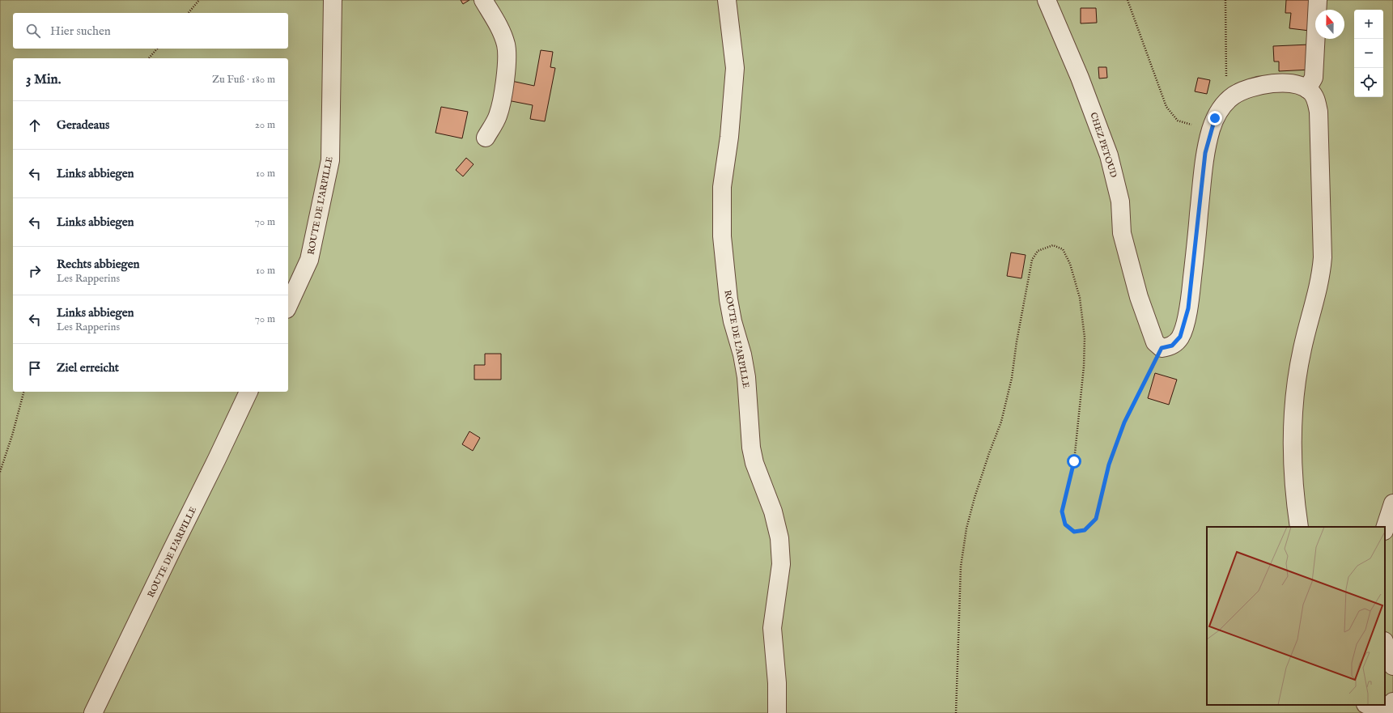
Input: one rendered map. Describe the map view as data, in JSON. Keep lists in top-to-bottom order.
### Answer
{
  "streets": {
    "street": ["CHEZ PETOUD", "ROUTE DE L'ARPILLE"]
  },
  "north": "top",
  "page": {
    "map_buttons": ["+", "−"],
    "search": "Hier suchen",
    "heading": ["3 Min.", "Zu Fuß · 180 m"],
    "list": [
      ["Geradeaus", "20 m"],
      ["Links abbiegen", "10 m"],
      ["Links abbiegen", "70 m"],
      ["Rechts abbiegen", "Les Rapperins", "10 m"],
      ["Links abbiegen", "Les Rapperins", "70 m"],
      "Ziel erreicht"
    ]
  }
}
